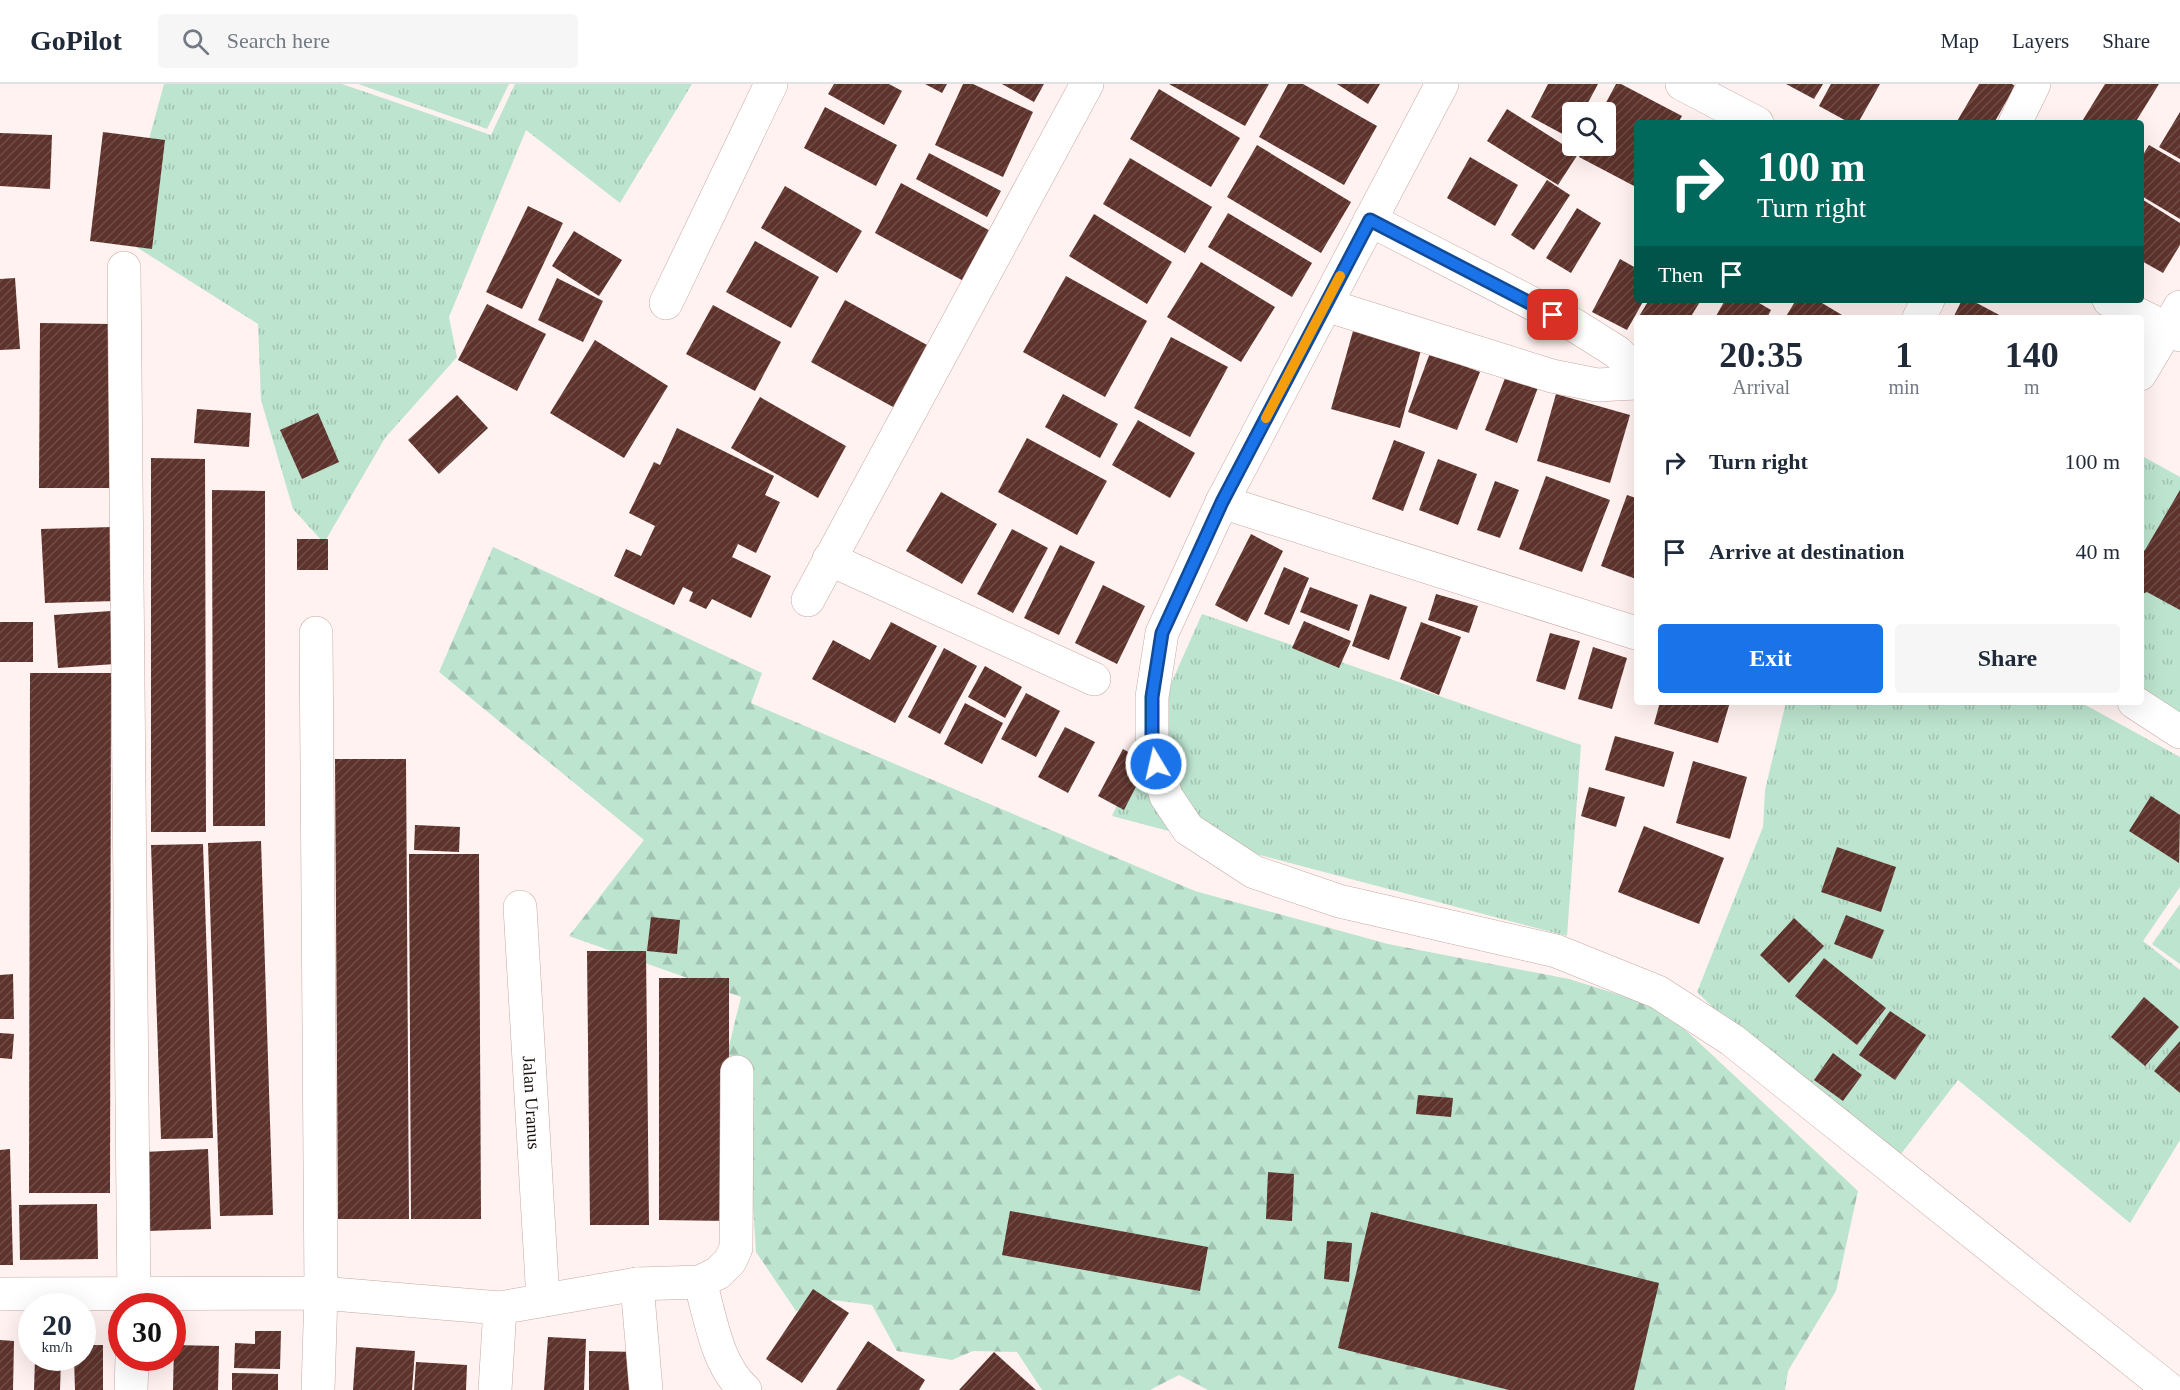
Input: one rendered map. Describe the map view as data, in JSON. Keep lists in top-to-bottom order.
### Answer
{
  "streets": {
    "street": ["Jalan Uranus"]
  },
  "page": {
    "header": "GoPilot",
    "search": "Search here",
    "nav": ["Map", "Layers", "Share"],
    "turn": ["100 m", "Turn right"],
    "then": "Then",
    "eta": [
      "20:35",
      "Arrival",
      "1",
      "min",
      "140",
      "m"
    ],
    "list": [
      {
        "name": "Turn right",
        "value": "100 m"
      },
      {
        "name": "Arrive at destination",
        "value": "40 m"
      }
    ],
    "buttons": ["Exit", "Share"],
    "speed": "20 km/h",
    "limit": "30"
  }
}
